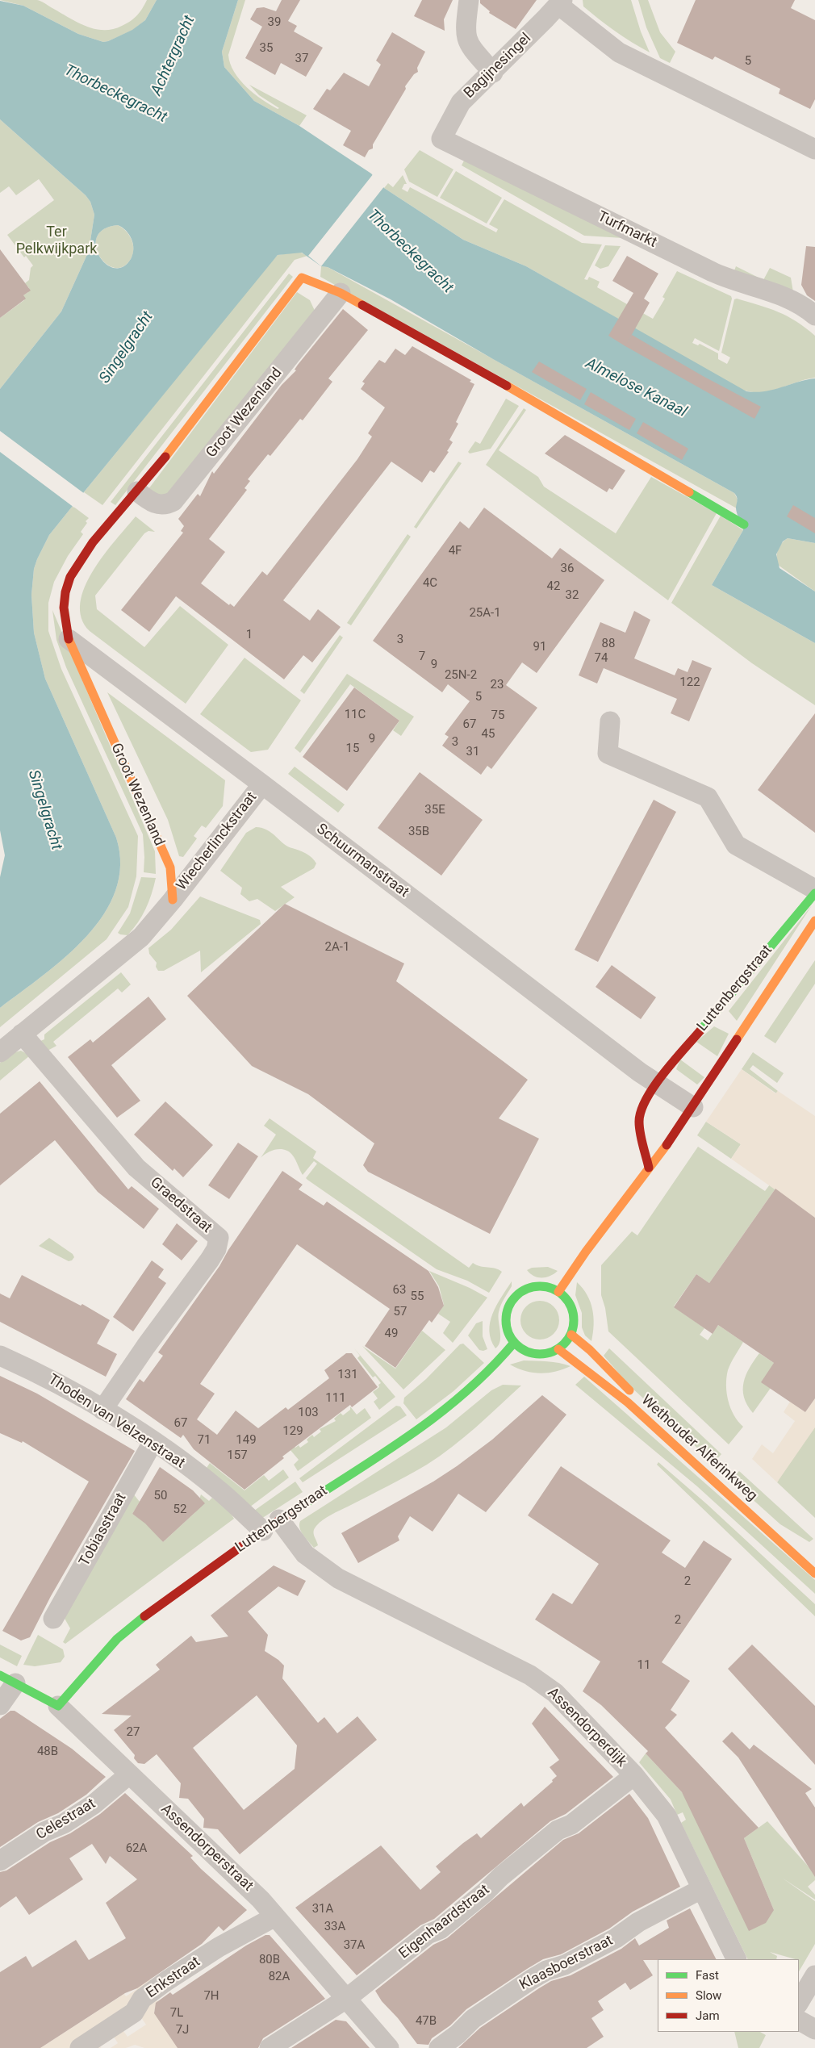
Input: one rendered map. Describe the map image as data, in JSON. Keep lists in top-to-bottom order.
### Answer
{
  "streets": {
    "main road": [
      "Groot Wezenland",
      "Luttenbergstraat",
      "Wethouder Alferinkweg",
      "Assendorperstraat"
    ],
    "street": [
      "Bagijnesingel",
      "Turfmarkt",
      "Wiecherlinckstraat",
      "Schuurmanstraat",
      "Graedstraat",
      "Thoden van Velzenstraat",
      "Tobiasstraat",
      "Assendorperdijk",
      "Celestraat",
      "Eigenhaardstraat",
      "Klaasboerstraat",
      "Enkstraat"
    ]
  },
  "crossings": [
    ["Bagijnesingel", "Turfmarkt"],
    ["Groot Wezenland", "Wiecherlinckstraat"],
    ["Groot Wezenland", "Schuurmanstraat"],
    ["Wiecherlinckstraat", "Schuurmanstraat"],
    ["Schuurmanstraat", "Luttenbergstraat"],
    ["Luttenbergstraat", "Thoden van Velzenstraat"],
    ["Luttenbergstraat", "Wethouder Alferinkweg"],
    ["Luttenbergstraat", "Assendorperdijk"],
    ["Luttenbergstraat", "Assendorperstraat"],
    ["Graedstraat", "Thoden van Velzenstraat"],
    ["Thoden van Velzenstraat", "Tobiasstraat"],
    ["Assendorperdijk", "Eigenhaardstraat"],
    ["Assendorperdijk", "Klaasboerstraat"],
    ["Celestraat", "Assendorperstraat"],
    ["Assendorperstraat", "Eigenhaardstraat"],
    ["Assendorperstraat", "Enkstraat"]
  ],
  "water": [
    "Achtergracht",
    "Thorbeckegracht",
    "Singelgracht",
    "Almelose Kanaal"
  ],
  "parks": ["Ter Pelkwijkpark"],
  "house_numbers": [
    "39",
    "35",
    "37",
    "5",
    "4F",
    "36",
    "4C",
    "42",
    "32",
    "25A-1",
    "1",
    "3",
    "88",
    "91",
    "7",
    "74",
    "9",
    "25N-2",
    "122",
    "23",
    "5",
    "11C",
    "75",
    "67",
    "45",
    "9",
    "3",
    "15",
    "31",
    "35E",
    "35B",
    "2A-1",
    "63",
    "55",
    "57",
    "49",
    "131",
    "111",
    "103",
    "67",
    "129",
    "71",
    "149",
    "157",
    "50",
    "52",
    "2",
    "2",
    "11",
    "27",
    "48B",
    "62A",
    "31A",
    "33A",
    "37A",
    "80B",
    "82A",
    "7H",
    "7L",
    "47B",
    "7J"
  ],
  "legend": ["Fast", "Slow", "Jam"]
}
